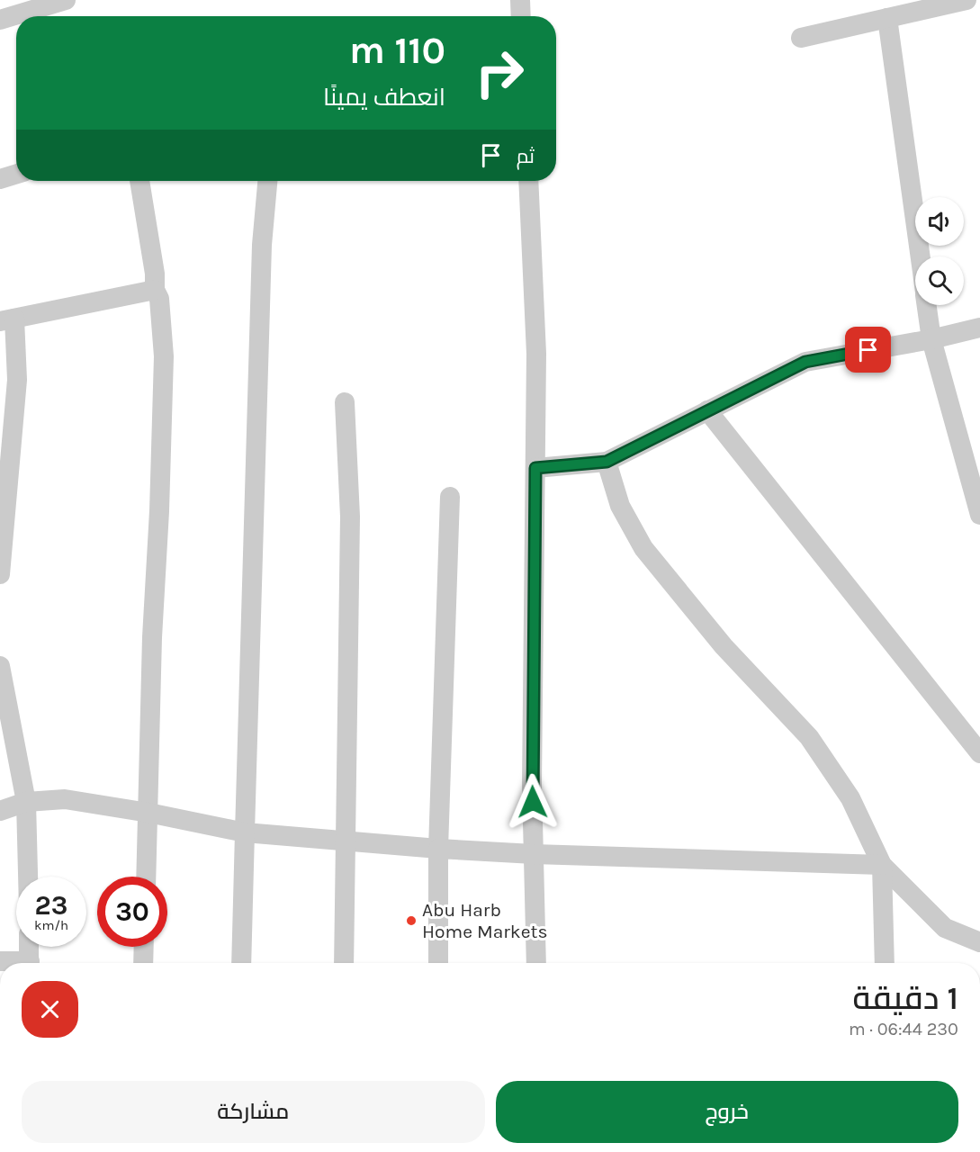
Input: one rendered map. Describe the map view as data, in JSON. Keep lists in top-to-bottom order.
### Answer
{
  "places": ["Abu Harb Home Markets"],
  "page": {
    "turn": ["110 m", "انعطف يمينًا"],
    "then": "ثم",
    "speed": "23 km/h",
    "limit": "30",
    "heading": ["1 دقيقة", "230 m · 06:44"],
    "buttons": ["خروج", "مشاركة"]
  }
}
